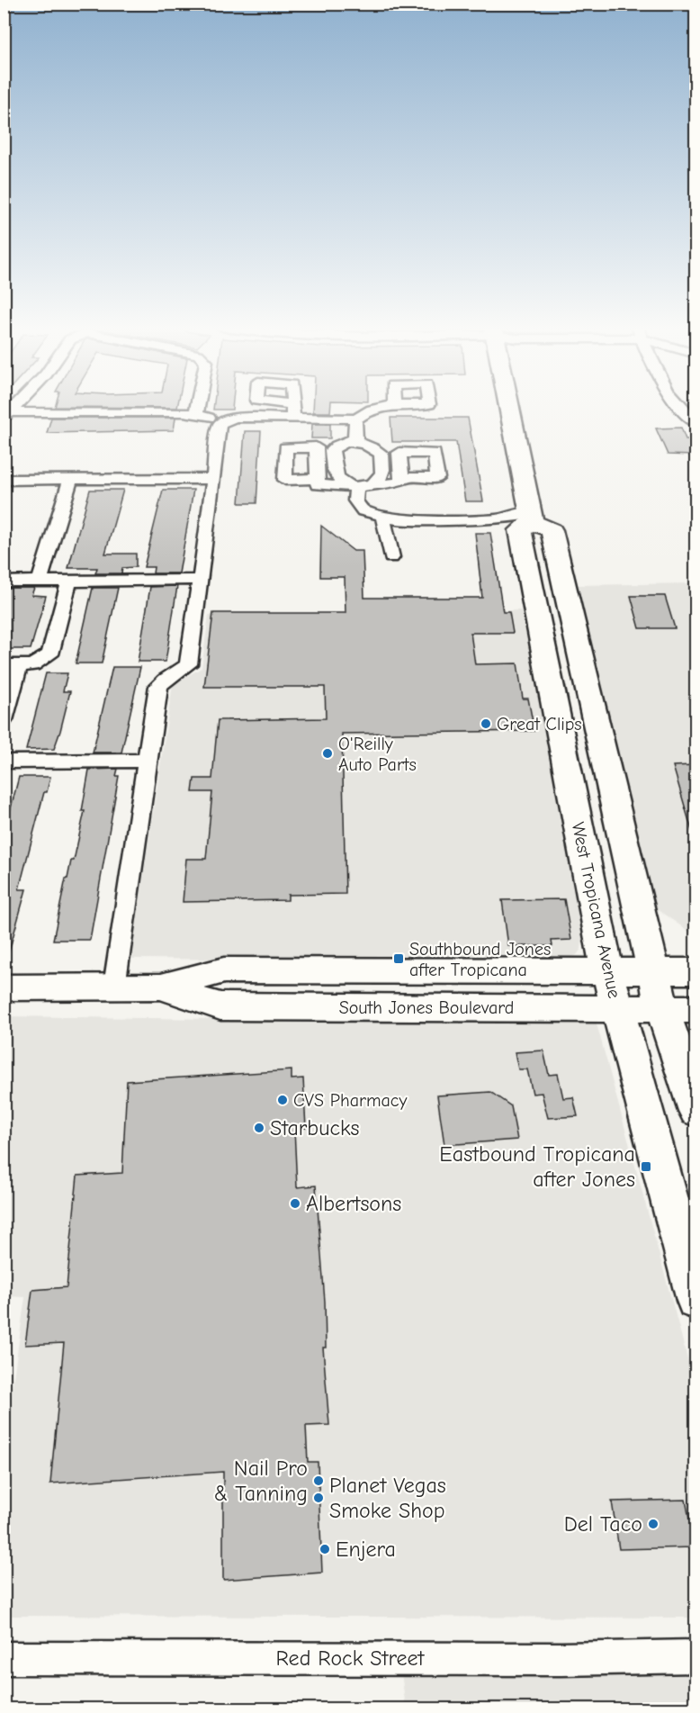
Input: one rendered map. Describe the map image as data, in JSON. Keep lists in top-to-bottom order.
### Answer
{
  "streets": {
    "main road": ["West Tropicana Avenue", "South Jones Boulevard"],
    "street": ["Red Rock Street"]
  },
  "crossings": [
    ["West Tropicana Avenue", "South Jones Boulevard"]
  ],
  "places": {
    "other": [
      "Great Clips",
      "O'Reilly Auto Parts",
      "CVS Pharmacy",
      "Starbucks",
      "Albertsons",
      "Nail Pro & Tanning",
      "Planet Vegas Smoke Shop",
      "Del Taco",
      "Enjera"
    ],
    "transit": ["Southbound Jones after Tropicana", "Eastbound Tropicana after Jones"]
  }
}
